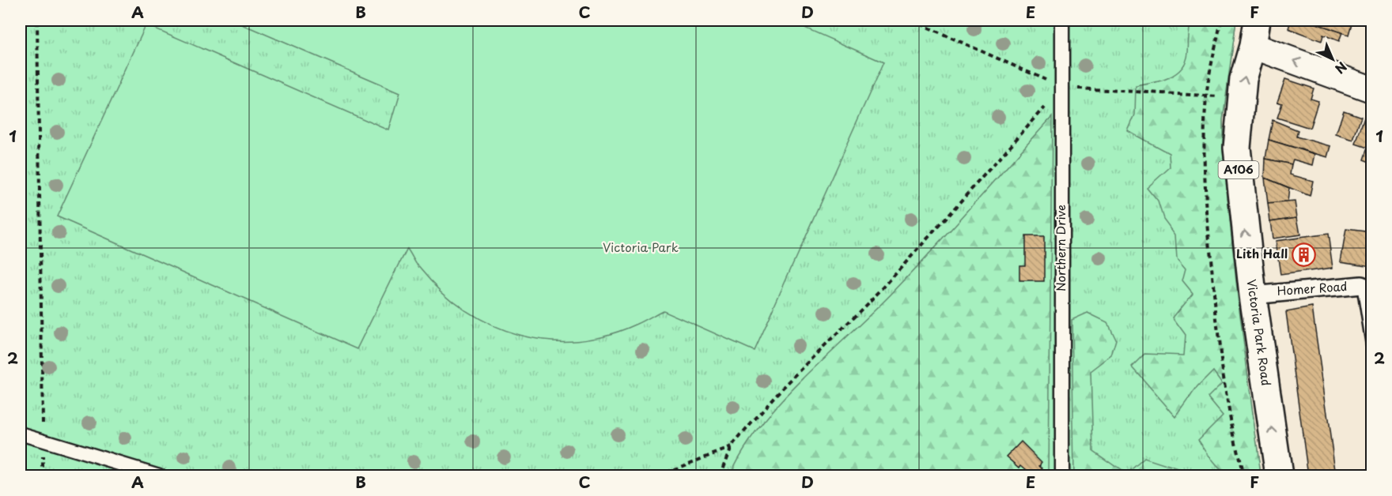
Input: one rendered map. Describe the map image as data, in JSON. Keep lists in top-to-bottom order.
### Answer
{
  "streets": {
    "main road": ["A106", "Victoria Park Road"],
    "street": ["Northern Drive", "Homer Road"]
  },
  "crossings": [
    ["Homer Road", "Victoria Park Road"]
  ],
  "one_way": ["Victoria Park Road"],
  "parks": ["Victoria Park"],
  "places": {
    "building": ["Lith Hall"]
  },
  "north": "bottom right",
  "grid": {
    "columns": [
      "A",
      "B",
      "C",
      "D",
      "E",
      "F"
    ],
    "rows": ["1", "2"]
  }
}
